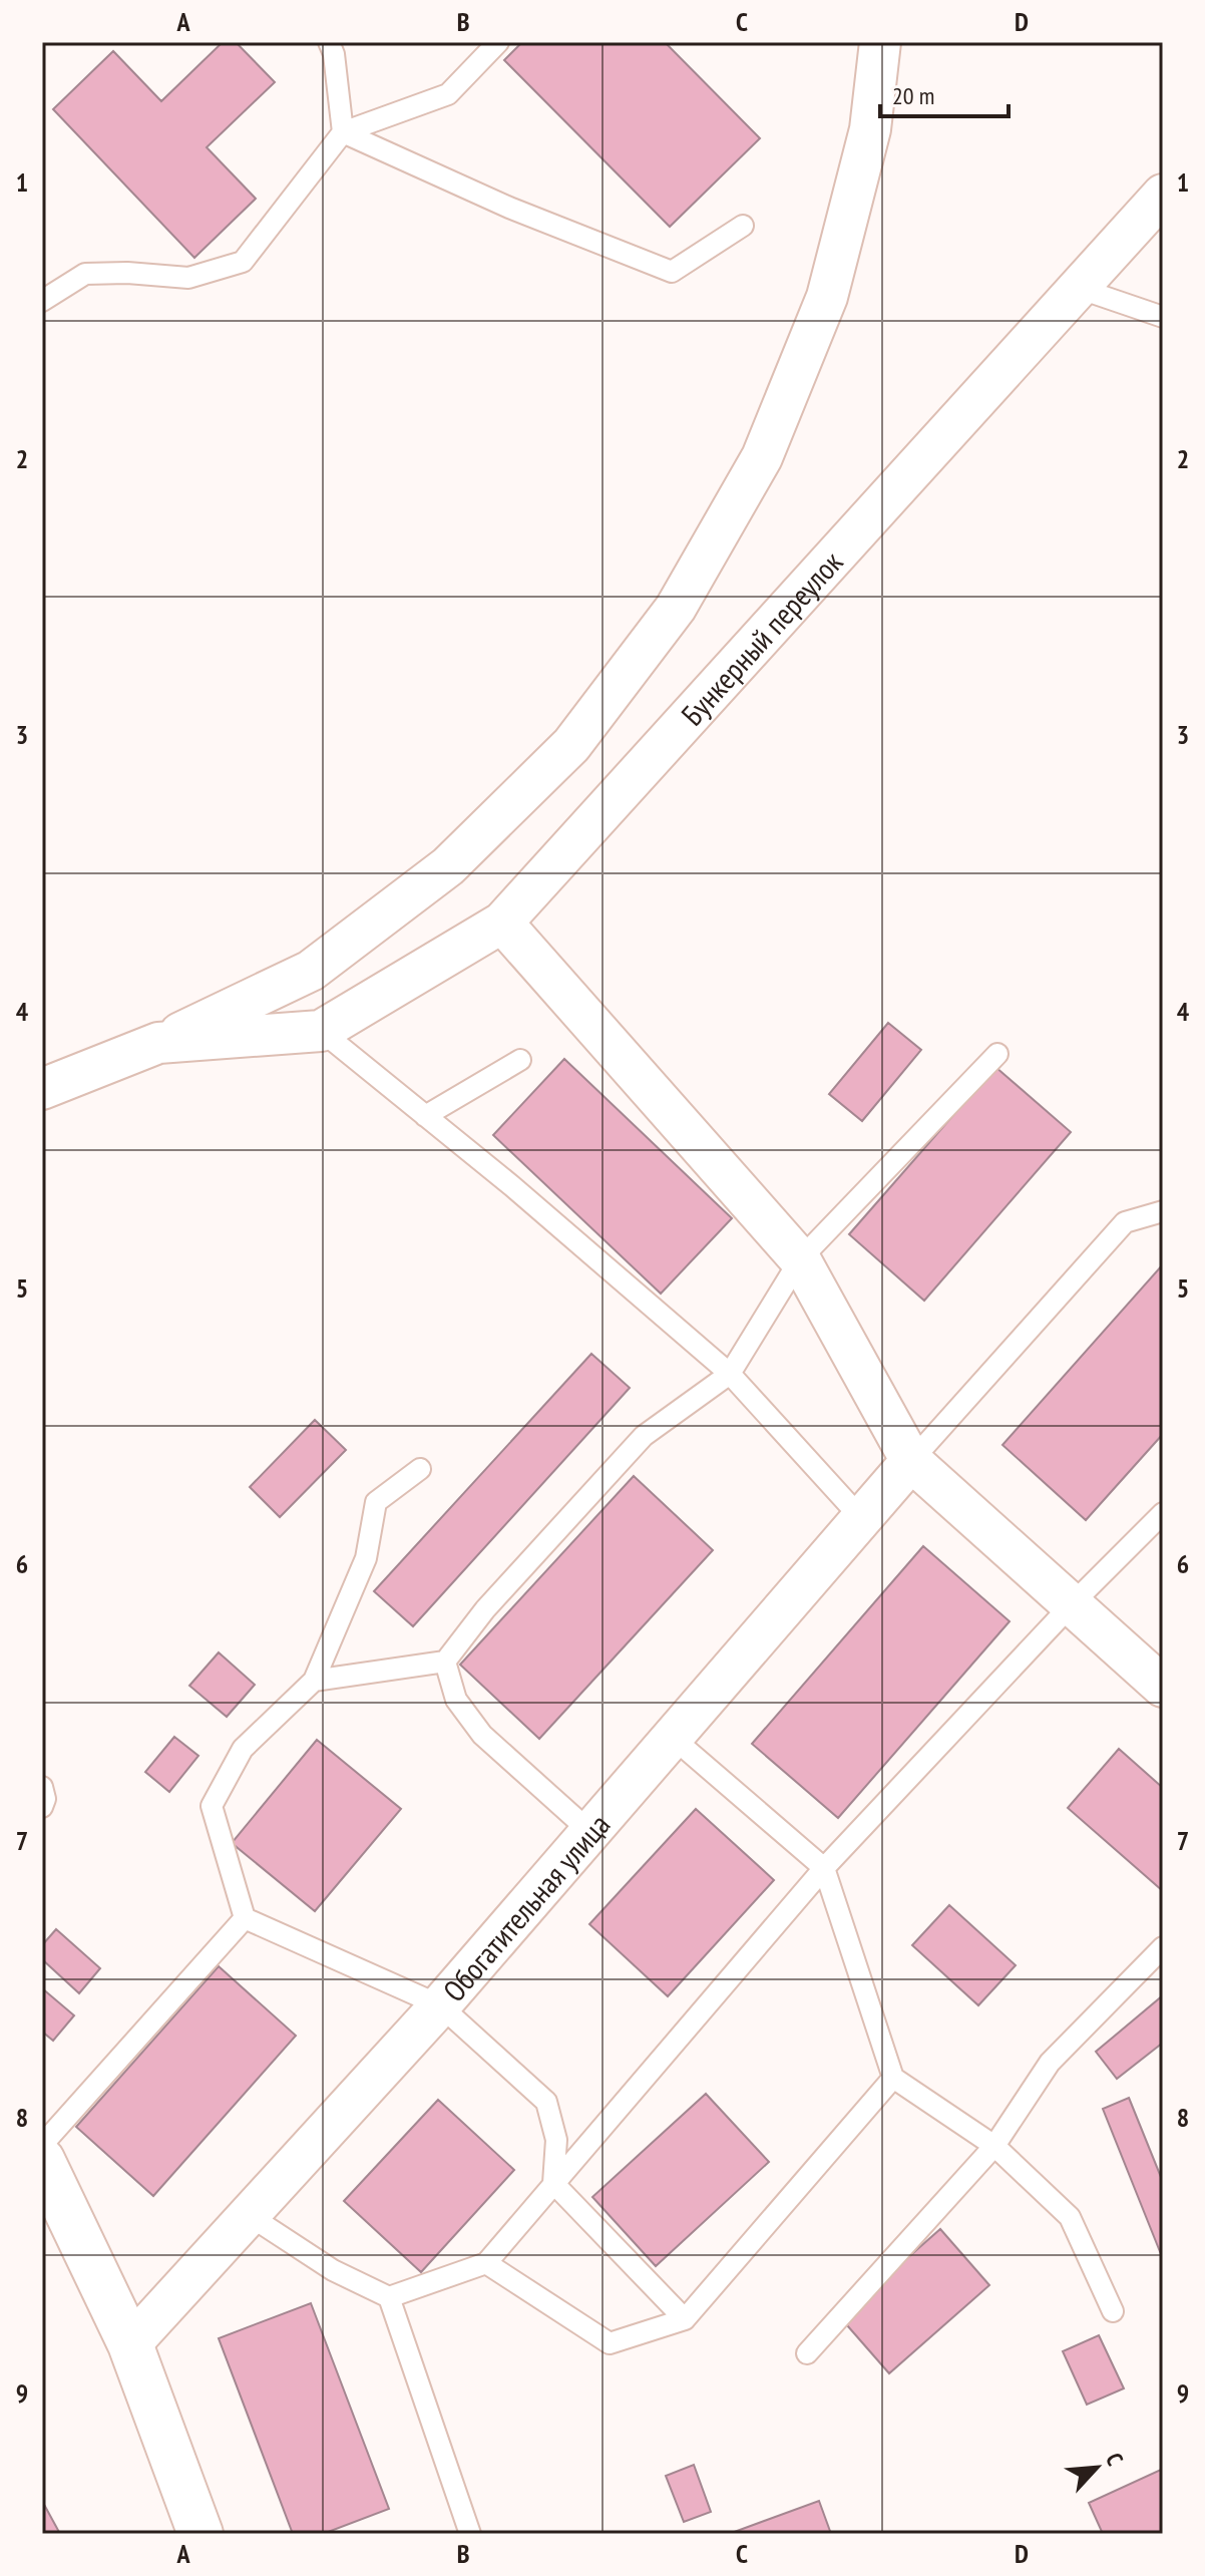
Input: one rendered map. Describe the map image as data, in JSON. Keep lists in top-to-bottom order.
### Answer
{
  "streets": {
    "street": ["Бункерный переулок", "Обогатительная улица"]
  },
  "scale_bar": "20 m",
  "north": "top right",
  "grid": {
    "columns": [
      "A",
      "B",
      "C",
      "D"
    ],
    "rows": [
      "1",
      "2",
      "3",
      "4",
      "5",
      "6",
      "7",
      "8",
      "9"
    ]
  }
}
